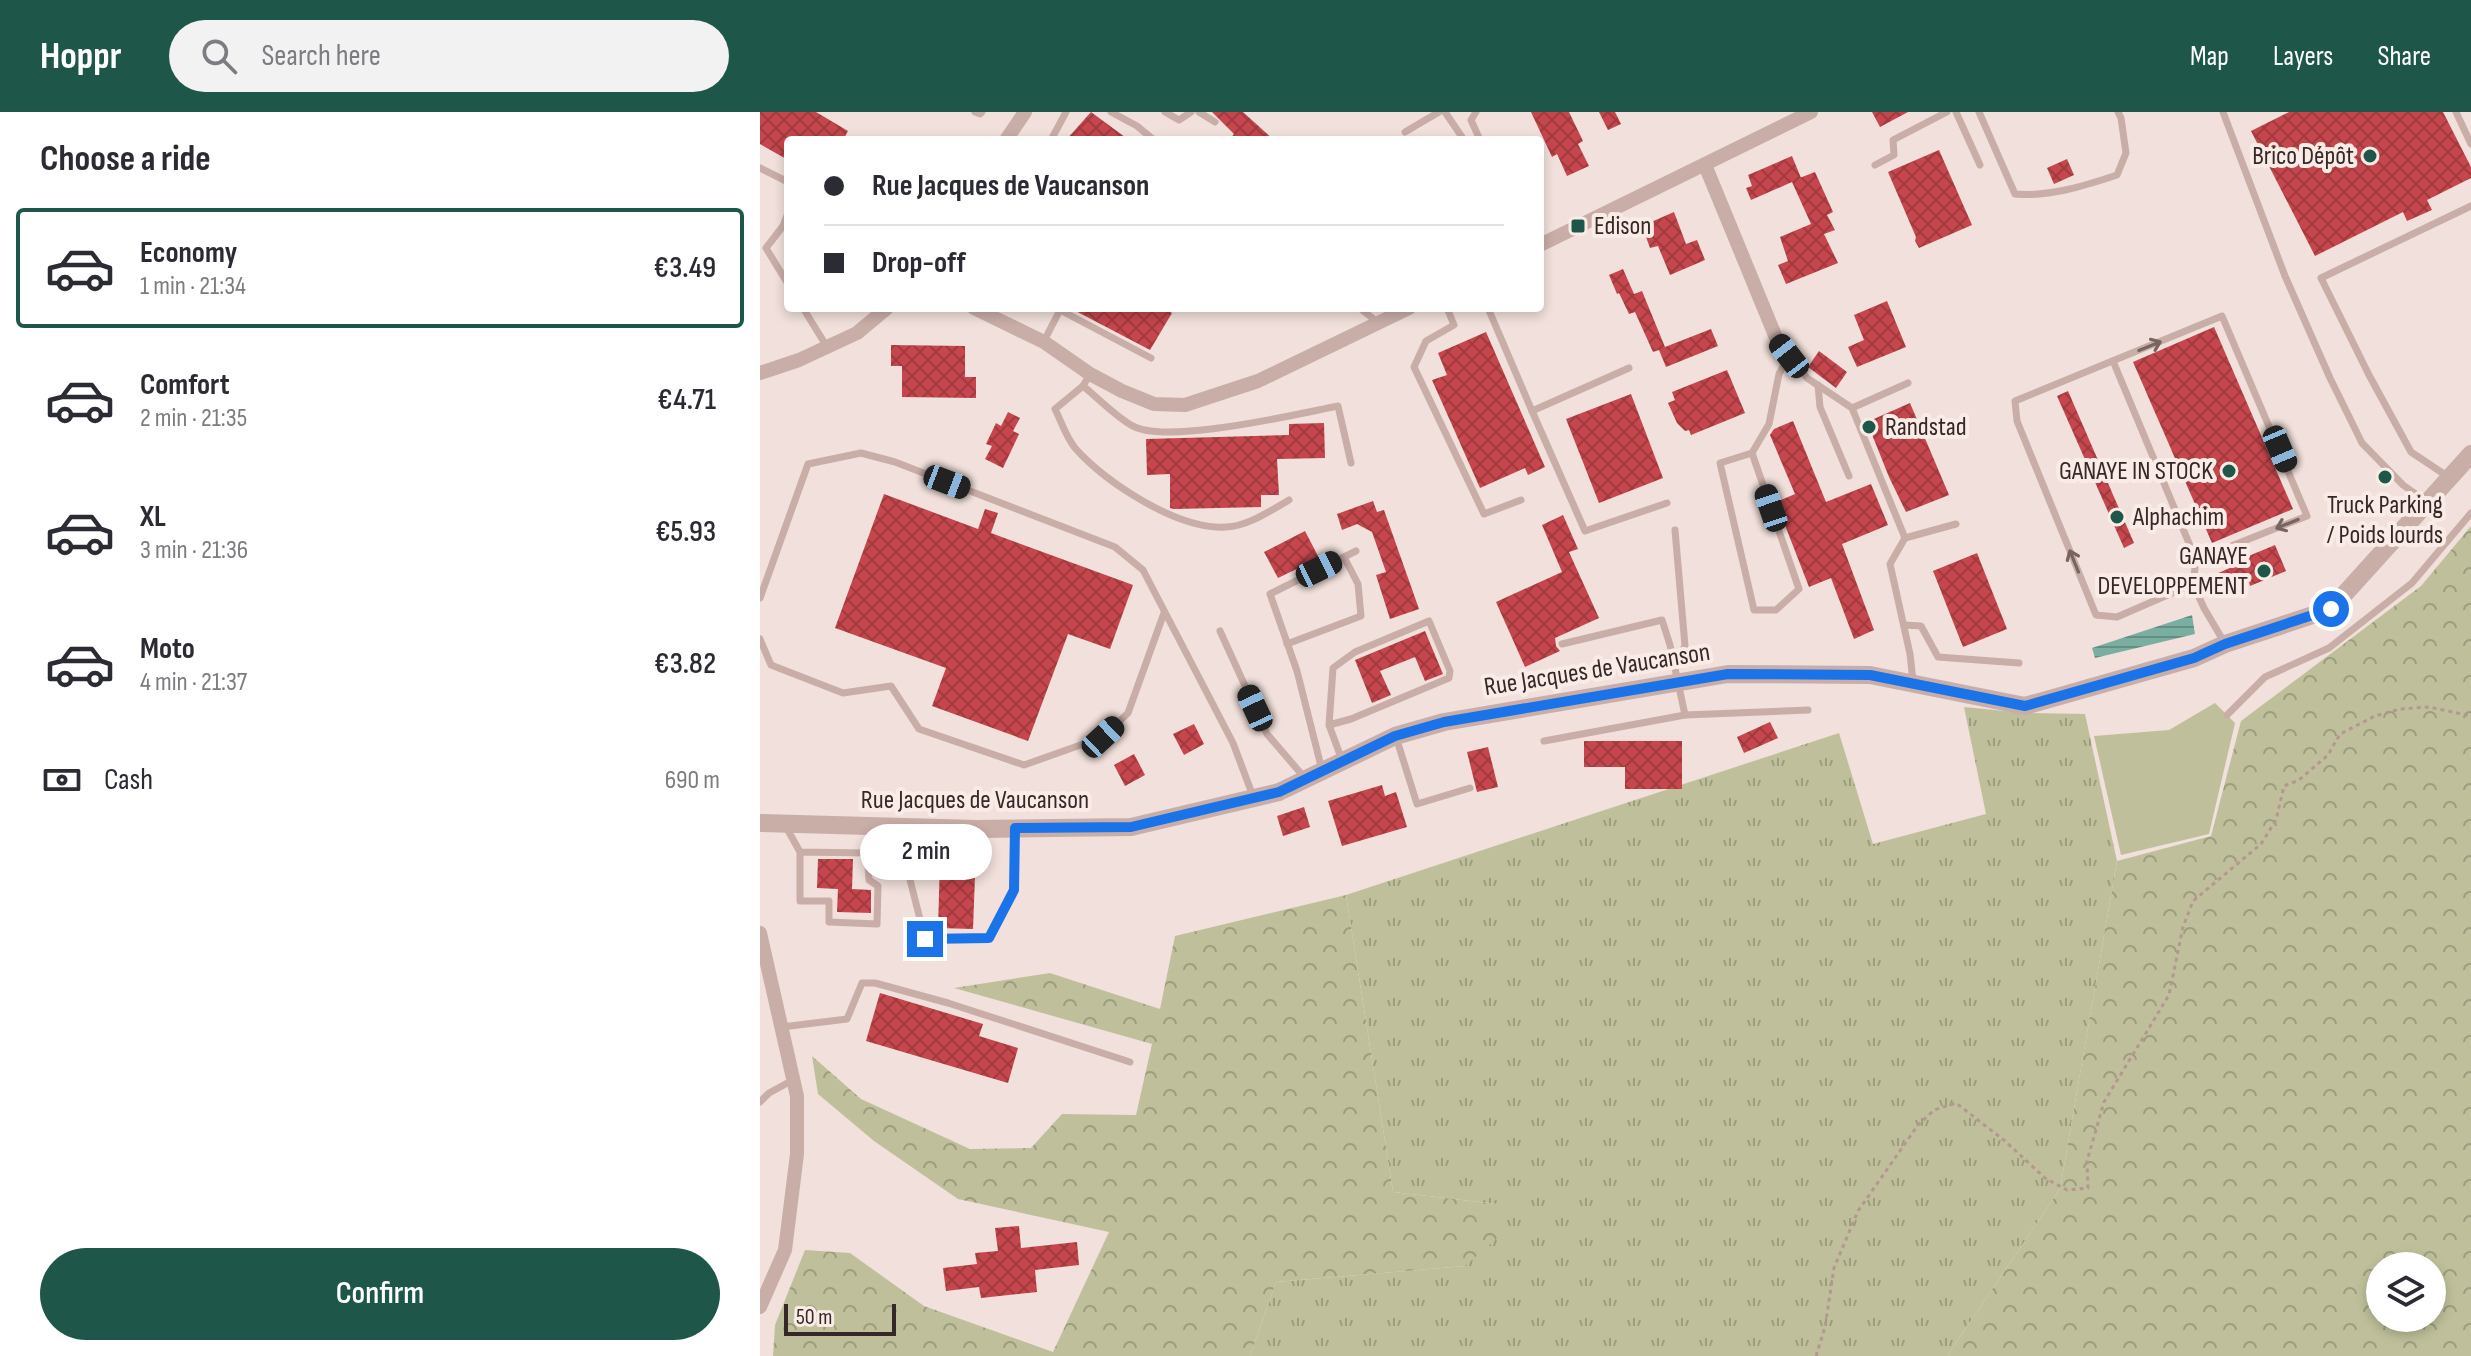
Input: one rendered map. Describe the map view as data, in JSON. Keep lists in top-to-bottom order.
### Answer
{
  "streets": {
    "street": ["Rue Jacques de Vaucanson"]
  },
  "places": {
    "other": [
      "Brico Dépôt",
      "Randstad",
      "GANAYE IN STOCK",
      "Truck Parking / Poids lourds",
      "Alphachim",
      "GANAYE DEVELOPPEMENT"
    ],
    "transit": ["Edison"]
  },
  "scale_bar": "50 m",
  "page": {
    "header": "Hoppr",
    "search": "Search here",
    "nav": ["Map", "Layers", "Share"],
    "heading": "Choose a ride",
    "banner": ["Rue Jacques de Vaucanson", "Drop-off"],
    "list": [
      {
        "name": "Economy",
        "note": "1 min · 21:34",
        "value": "€3.49"
      },
      {
        "name": "Comfort",
        "note": "2 min · 21:35",
        "value": "€4.71"
      },
      {
        "name": "XL",
        "note": "3 min · 21:36",
        "value": "€5.93"
      },
      {
        "name": "Moto",
        "note": "4 min · 21:37",
        "value": "€3.82"
      }
    ],
    "pay": ["Cash", "690 m"],
    "bubble": "2 min",
    "buttons": "Confirm",
    "scale": "50 m"
  }
}
